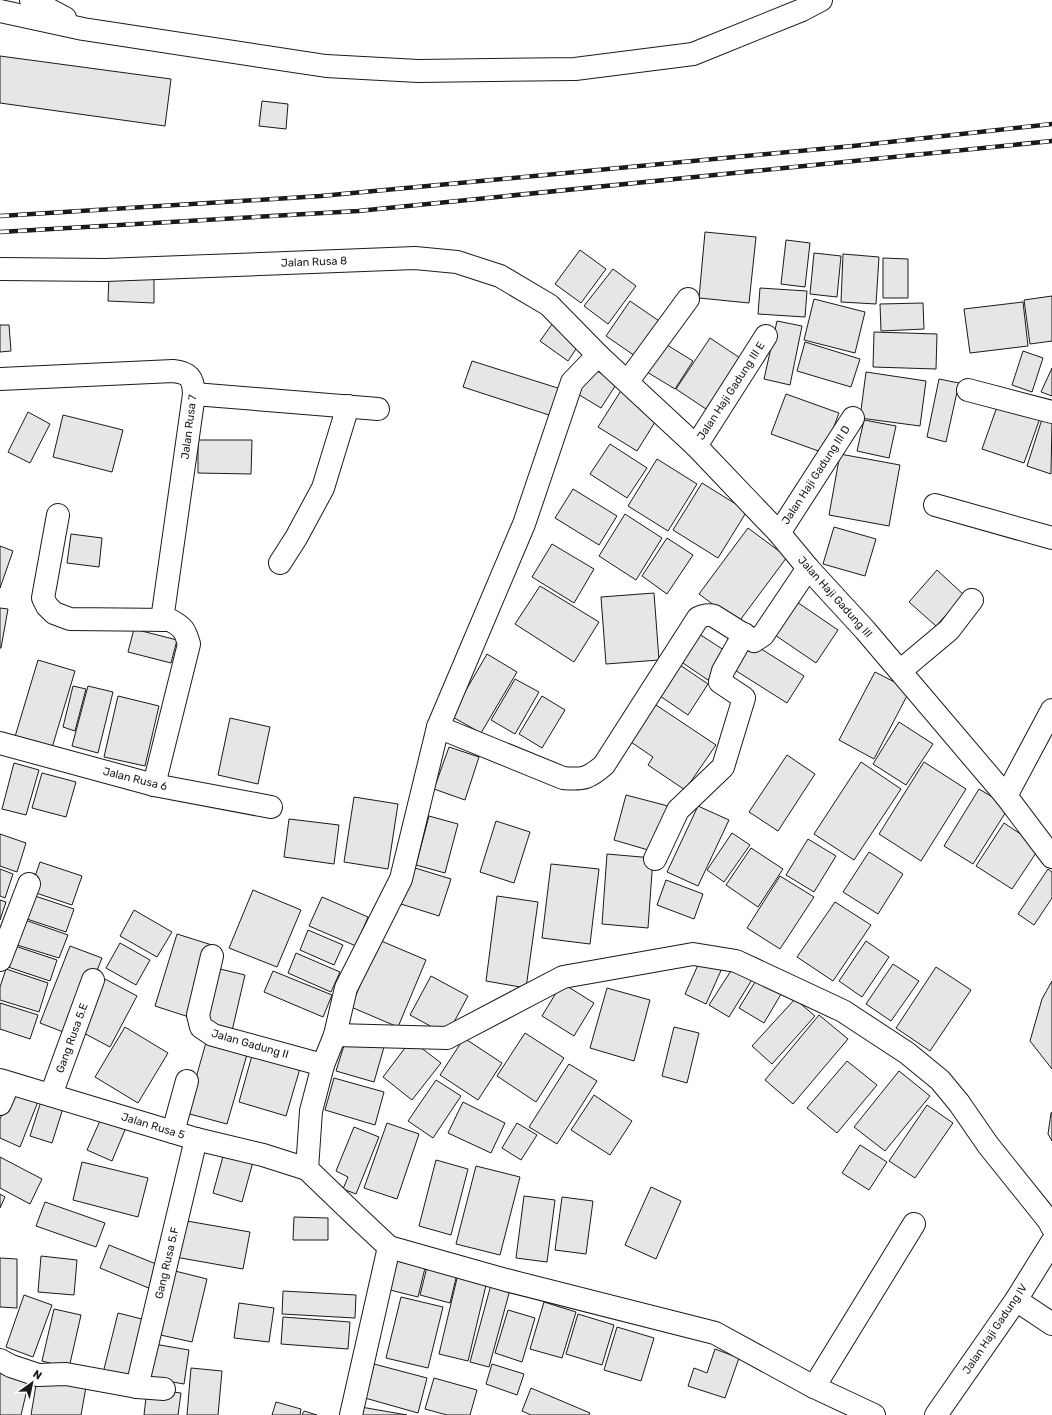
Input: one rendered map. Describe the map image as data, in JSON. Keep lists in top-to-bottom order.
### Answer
{
  "streets": {
    "main road": [
      "Jalan Rusa 8",
      "Jalan Haji Gadung III E",
      "Jalan Rusa 7",
      "Jalan Haji Gadung III D",
      "Jalan Haji Gadung III",
      "Jalan Rusa 6",
      "Gang Rusa 5.E",
      "Jalan Gadung II",
      "Jalan Rusa 5",
      "Gang Rusa 5.F",
      "Jalan Haji Gadung IV"
    ]
  },
  "crossings": [
    ["Jalan Rusa 8", "Jalan Haji Gadung III"],
    ["Jalan Haji Gadung III E", "Jalan Haji Gadung III"],
    ["Jalan Haji Gadung III D", "Jalan Haji Gadung III"],
    ["Gang Rusa 5.E", "Jalan Rusa 5"],
    ["Jalan Rusa 5", "Gang Rusa 5.F"]
  ],
  "north": "top right"
}
